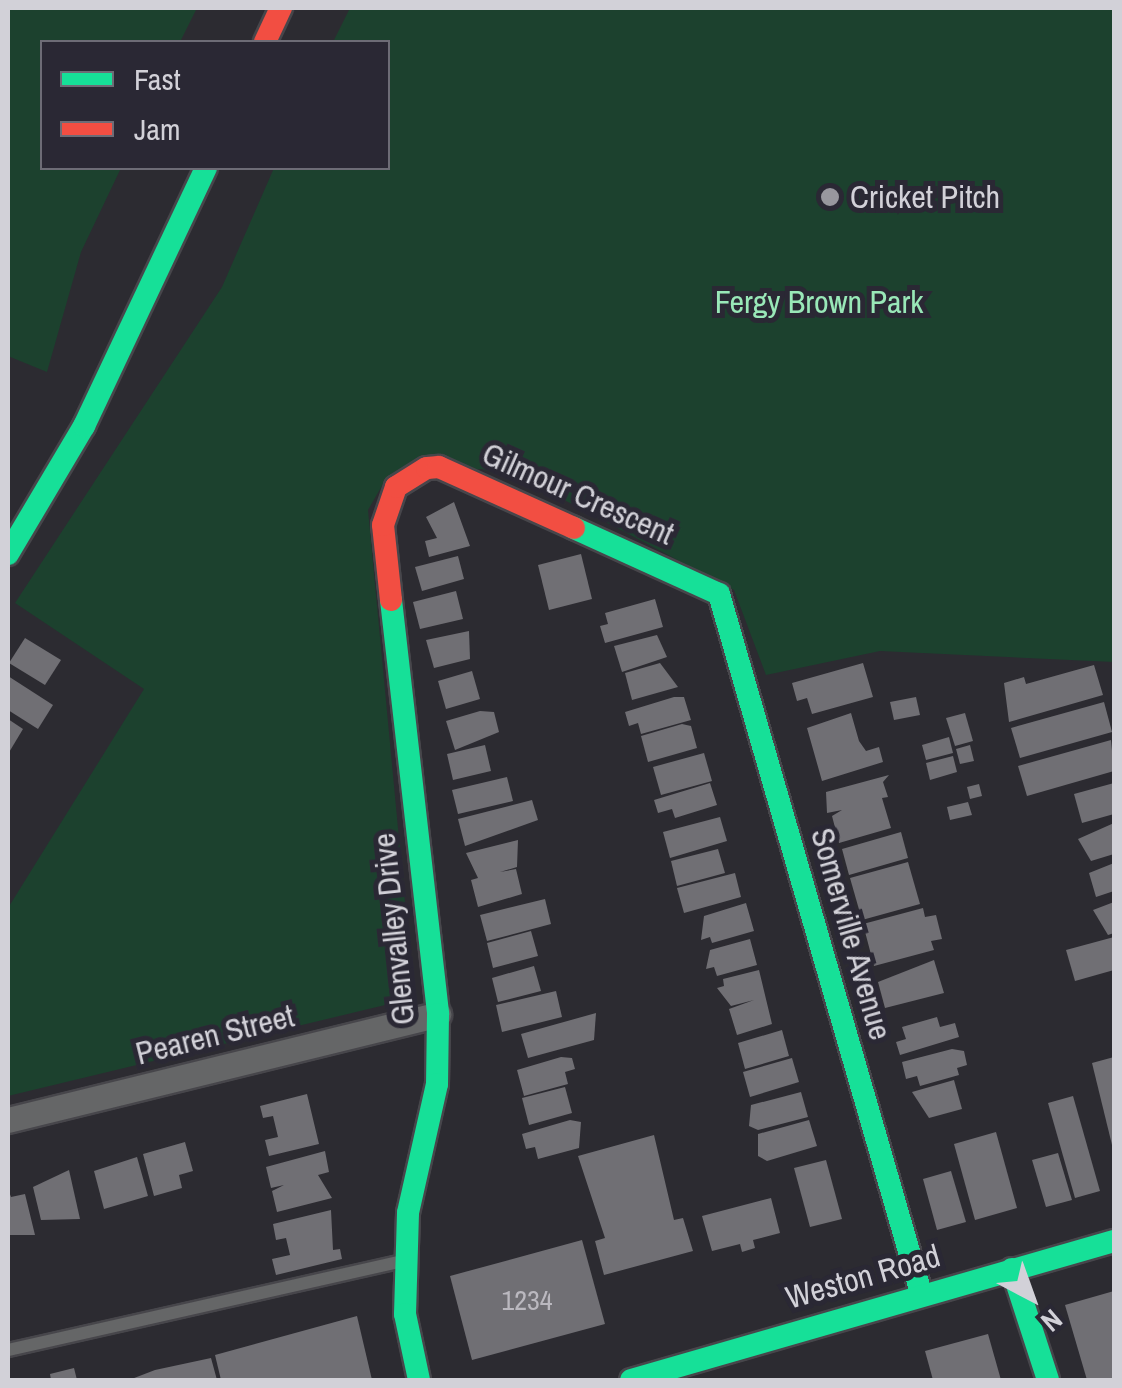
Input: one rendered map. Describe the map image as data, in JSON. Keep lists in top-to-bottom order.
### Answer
{
  "streets": {
    "street": [
      "Gilmour Crescent",
      "Glenvalley Drive",
      "Somerville Avenue",
      "Pearen Street",
      "Weston Road"
    ]
  },
  "crossings": [
    ["Gilmour Crescent", "Glenvalley Drive"],
    ["Gilmour Crescent", "Somerville Avenue"],
    ["Glenvalley Drive", "Pearen Street"],
    ["Somerville Avenue", "Weston Road"]
  ],
  "parks": ["Fergy Brown Park"],
  "places": ["Cricket Pitch"],
  "house_numbers": ["1234"],
  "legend": ["Fast", "Jam"],
  "north": "bottom right"
}
